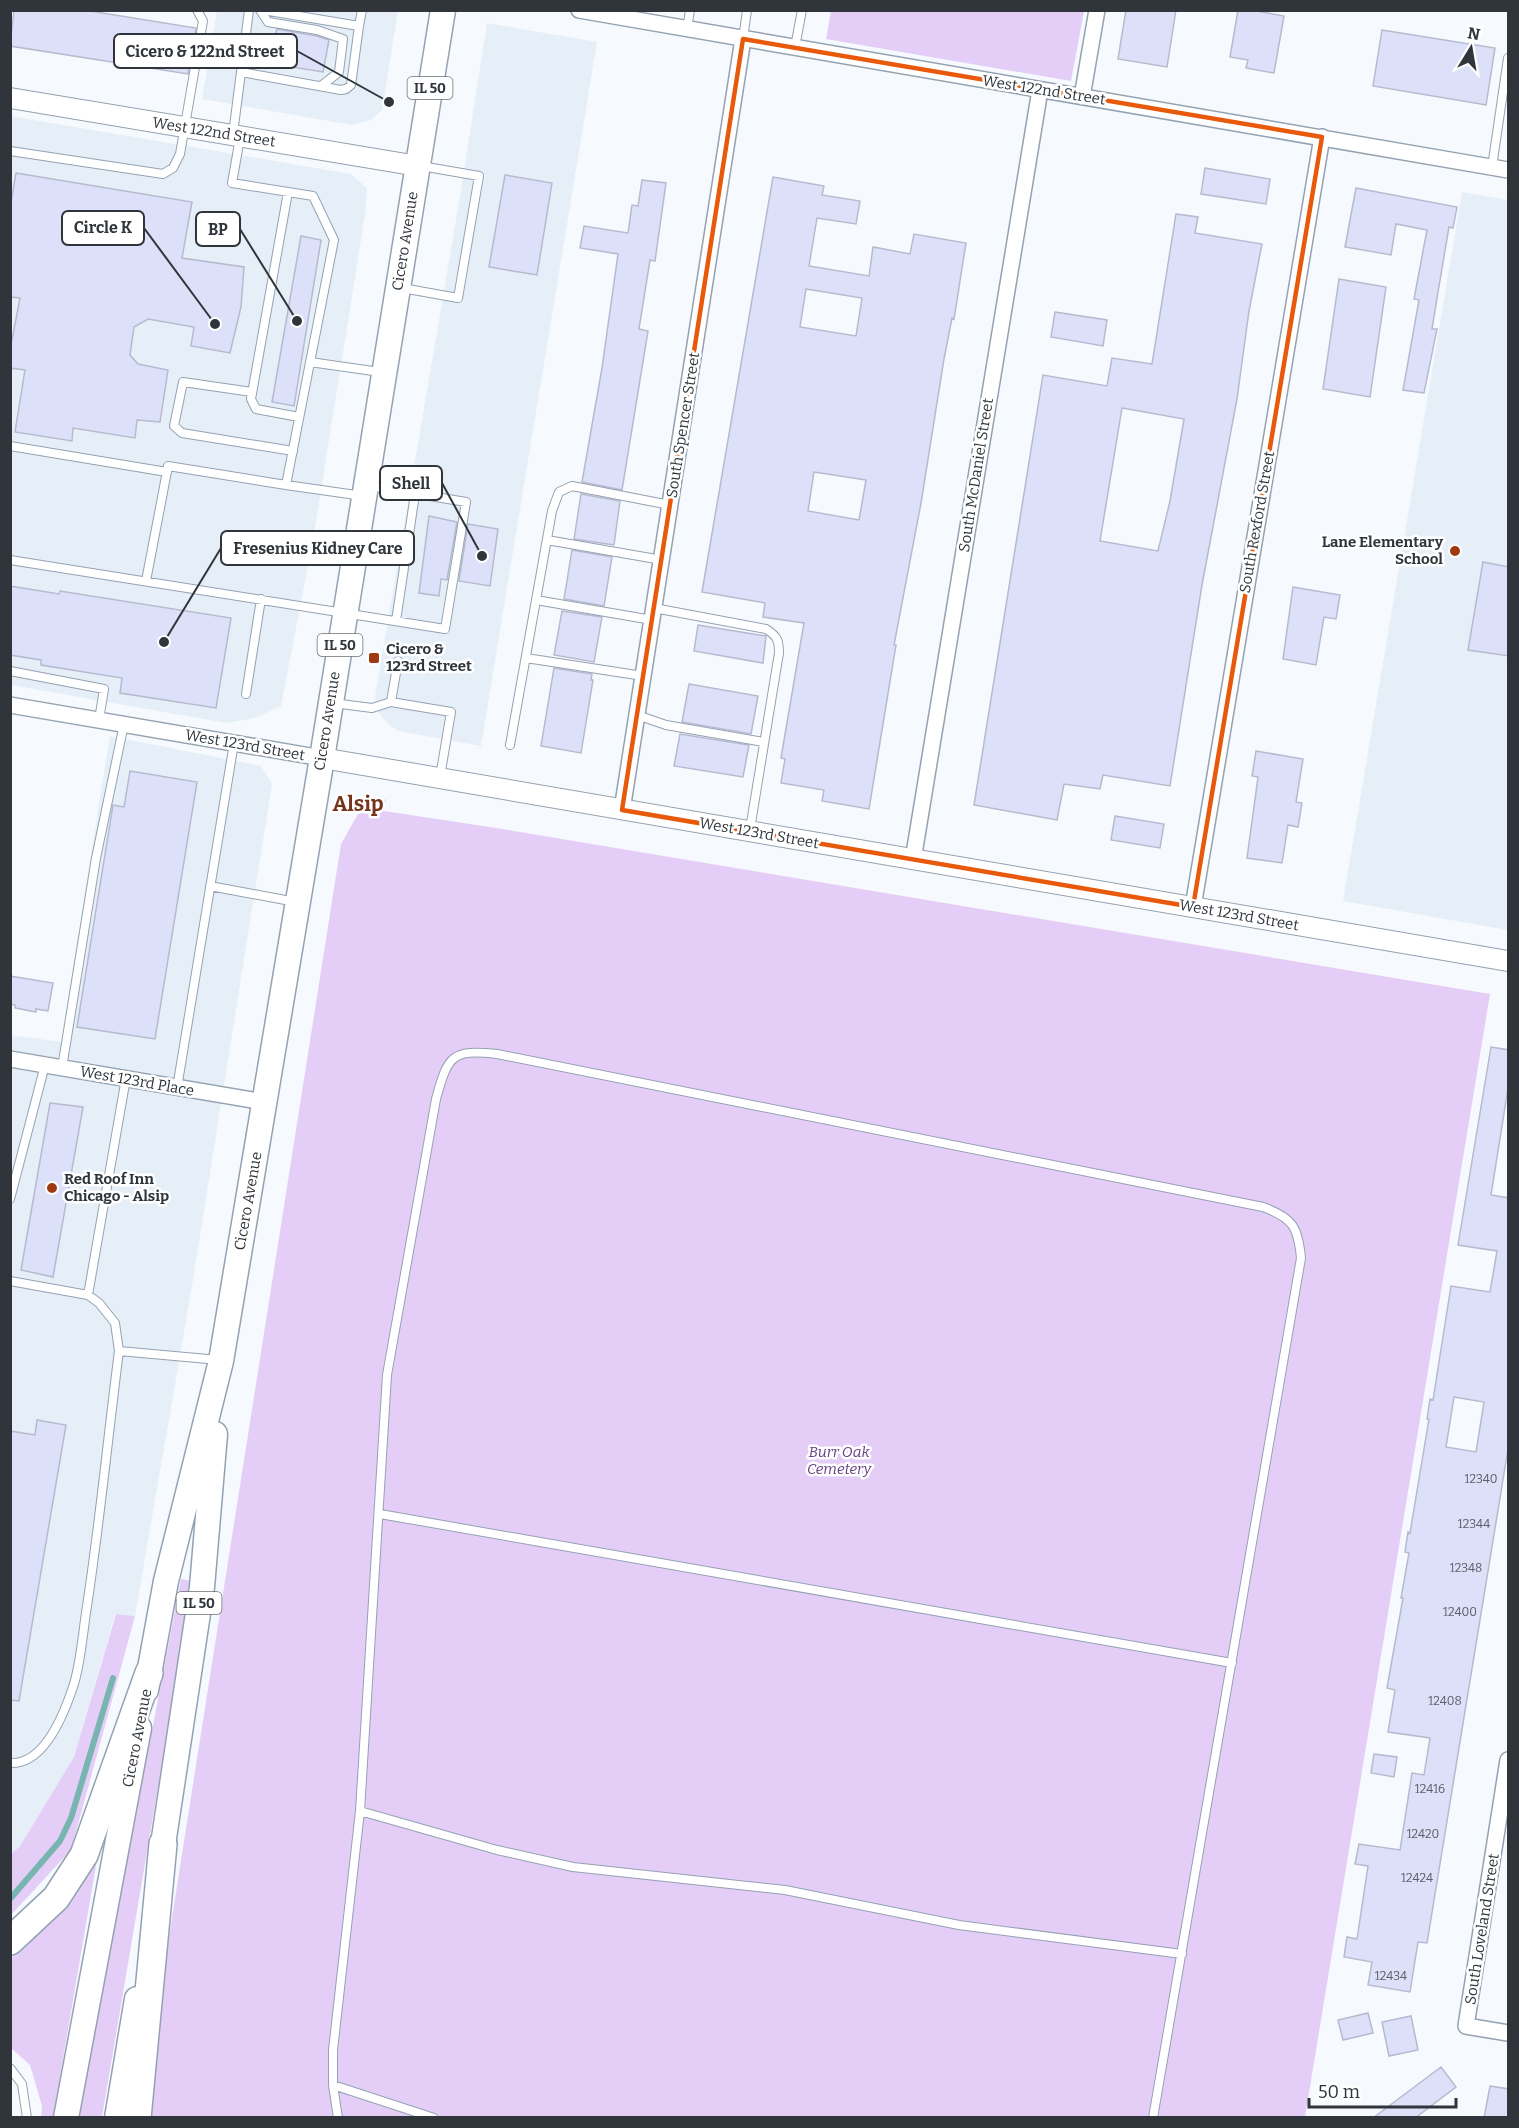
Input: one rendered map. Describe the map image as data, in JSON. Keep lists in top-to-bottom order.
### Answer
{
  "streets": {
    "main road": ["IL 50", "Cicero Avenue"],
    "street": [
      "West 122nd Street",
      "South Spencer Street",
      "South McDaniel Street",
      "South Rexford Street",
      "West 123rd Street",
      "West 123rd Place",
      "South Loveland Street"
    ]
  },
  "crossings": [
    ["West 122nd Street", "Cicero Avenue"],
    ["West 122nd Street", "South Spencer Street"],
    ["West 122nd Street", "South McDaniel Street"],
    ["West 122nd Street", "South Rexford Street"],
    ["Cicero Avenue", "West 123rd Street"],
    ["Cicero Avenue", "West 123rd Place"],
    ["South Spencer Street", "West 123rd Street"],
    ["South McDaniel Street", "West 123rd Street"],
    ["South Rexford Street", "West 123rd Street"]
  ],
  "districts": ["Alsip"],
  "parks": ["Burr Oak Cemetery"],
  "places": {
    "other": [
      "Cicero & 122nd Street",
      "BP",
      "Circle K",
      "Lane Elementary School",
      "Shell",
      "Fresenius Kidney Care",
      "Red Roof Inn Chicago - Alsip"
    ],
    "transit": ["Cicero & 123rd Street"]
  },
  "house_numbers": [
    "12340",
    "12344",
    "12348",
    "12400",
    "12408",
    "12416",
    "12420",
    "12424",
    "12434"
  ],
  "scale_bar": "50 m",
  "north": "top"
}
